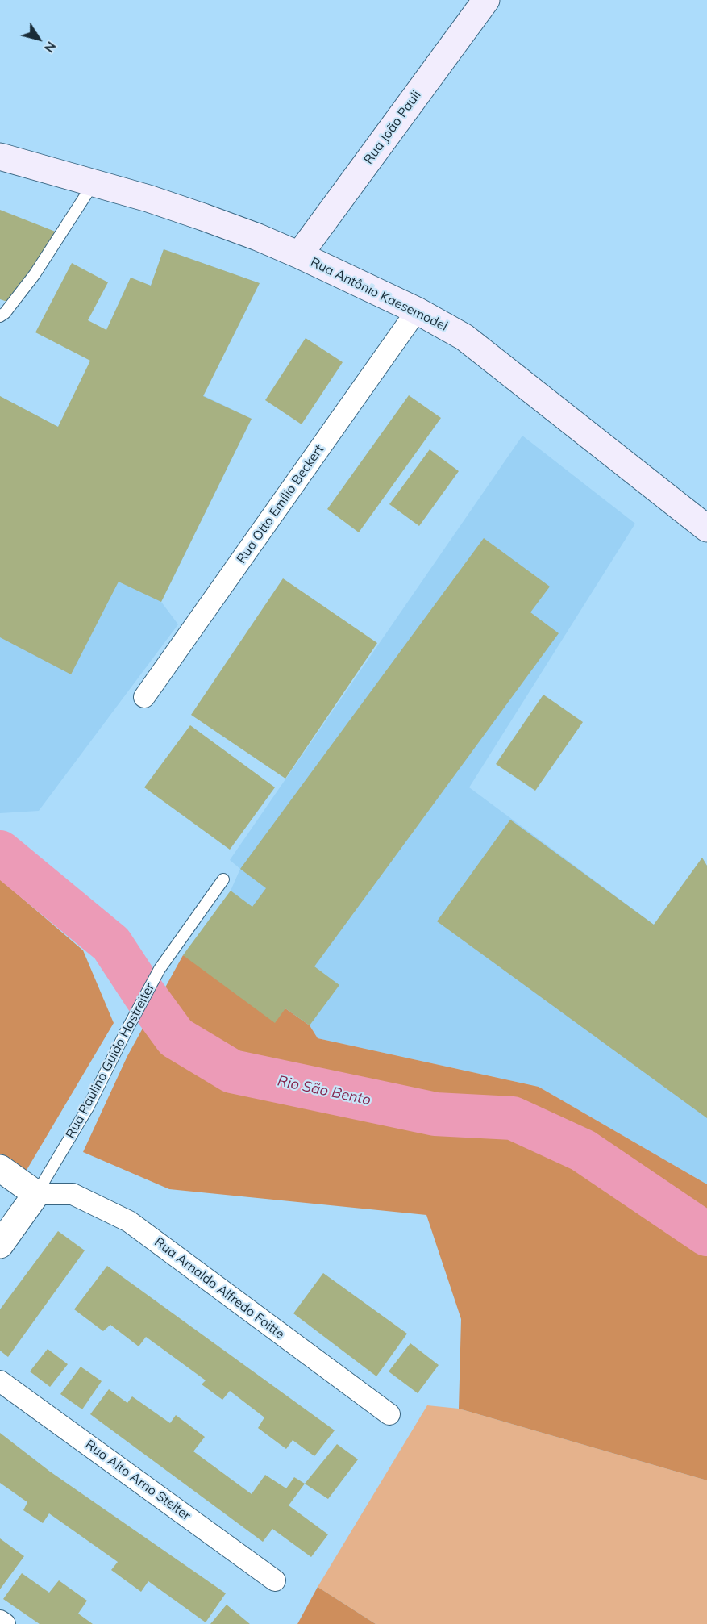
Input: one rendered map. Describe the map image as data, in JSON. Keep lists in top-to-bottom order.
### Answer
{
  "streets": {
    "main road": ["Rua João Pauli", "Rua Antônio Kaesemodel"],
    "street": [
      "Rua Otto Emílio Beckert",
      "Rua Raulino Guido Hastreiter",
      "Rua Arnaldo Alfredo Foitte",
      "Rua Alto Arno Stelter"
    ]
  },
  "crossings": [
    ["Rua João Pauli", "Rua Antônio Kaesemodel"],
    ["Rua Antônio Kaesemodel", "Rua Otto Emílio Beckert"],
    ["Rua Raulino Guido Hastreiter", "Rua Arnaldo Alfredo Foitte"]
  ],
  "water": ["Rio São Bento"],
  "north": "bottom right"
}
